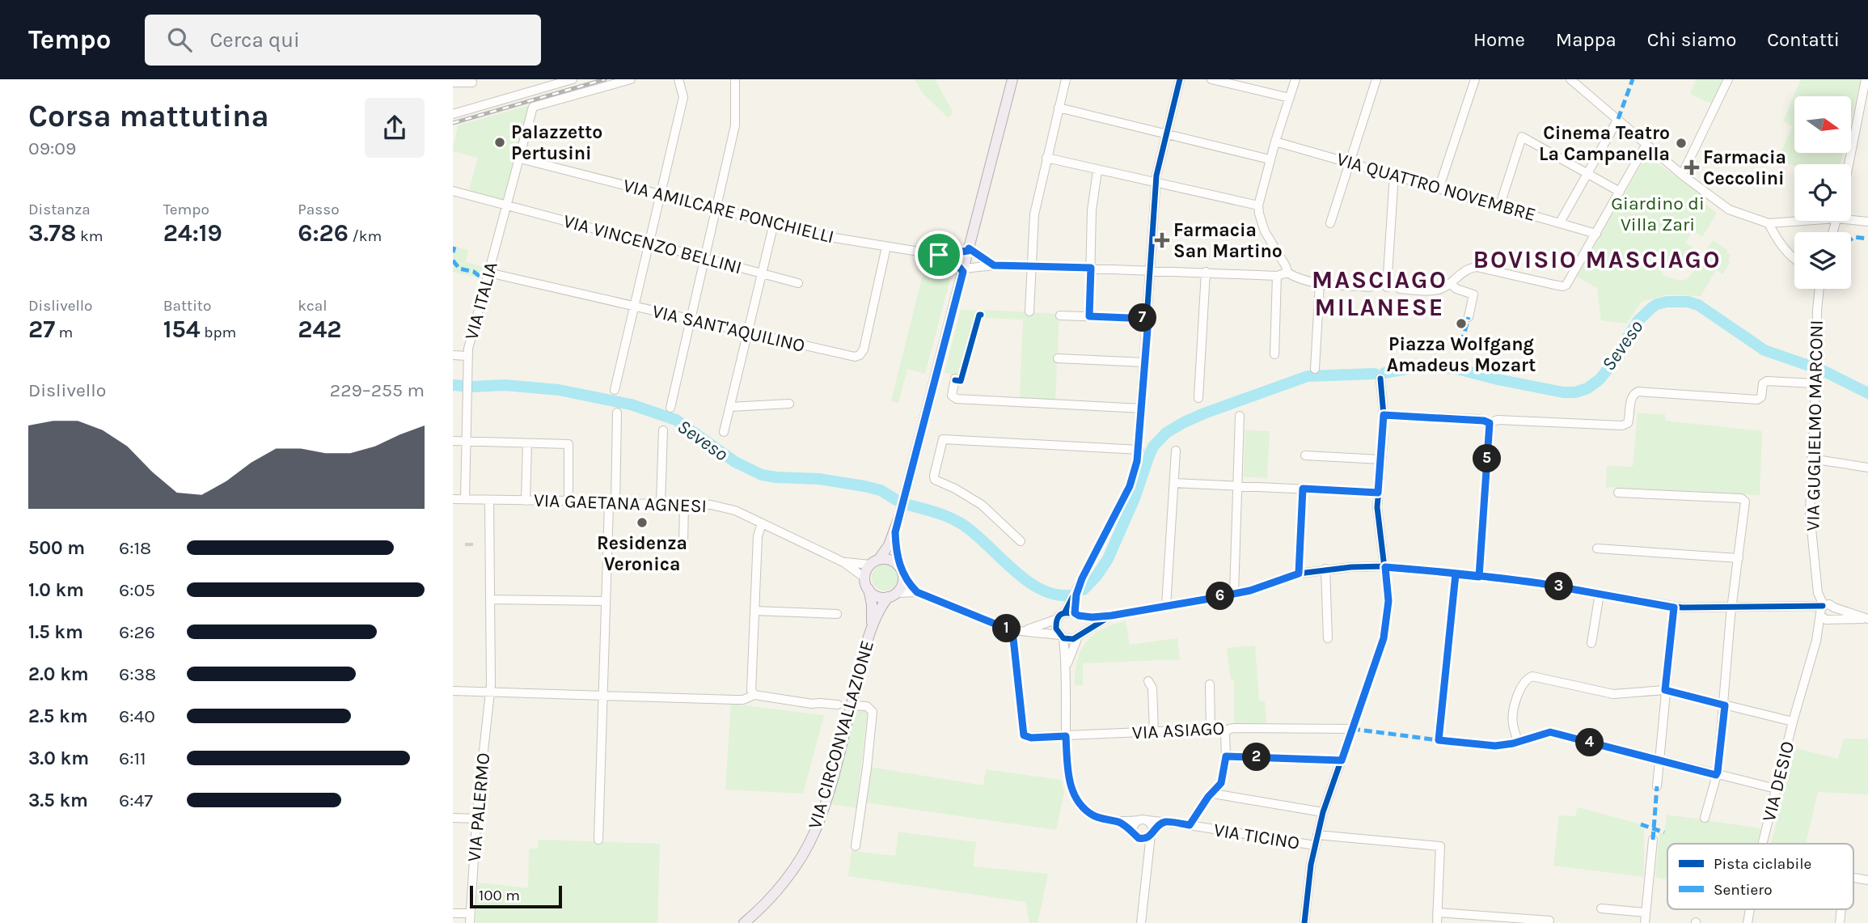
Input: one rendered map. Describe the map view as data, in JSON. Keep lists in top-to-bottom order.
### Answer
{
  "streets": {
    "main road": ["VIA CIRCONVALLAZIONE"],
    "street": [
      "VIA QUATTRO NOVEMBRE",
      "VIA AMILCARE PONCHIELLI",
      "VIA VINCENZO BELLINI",
      "VIA ITALIA",
      "VIA SANT'AQUILINO",
      "VIA GUGLIELMO MARCONI",
      "VIA GAETANA AGNESI",
      "VIA ASIAGO",
      "VIA DESIO",
      "VIA PALERMO",
      "VIA TICINO"
    ]
  },
  "crossings": [
    ["VIA AMILCARE PONCHIELLI", "VIA ITALIA"],
    ["VIA AMILCARE PONCHIELLI", "VIA SANT'AQUILINO"],
    ["VIA VINCENZO BELLINI", "VIA ITALIA"],
    ["VIA ITALIA", "VIA SANT'AQUILINO"],
    ["VIA ITALIA", "VIA GAETANA AGNESI"],
    ["VIA GUGLIELMO MARCONI", "VIA DESIO"],
    ["VIA GAETANA AGNESI", "VIA CIRCONVALLAZIONE"],
    ["VIA GAETANA AGNESI", "VIA PALERMO"],
    ["VIA ASIAGO", "VIA TICINO"]
  ],
  "districts": ["BOVISIO MASCIAGO", "MASCIAGO MILANESE"],
  "water": ["Seveso"],
  "parks": ["Giardino di Villa Zari"],
  "places": {
    "other": [
      "Palazzetto Pertusini",
      "Cinema Teatro La Campanella",
      "Piazza Wolfgang Amadeus Mozart",
      "Residenza Veronica"
    ],
    "health": ["Farmacia Ceccolini", "Farmacia San Martino"]
  },
  "legend": ["Pista ciclabile", "Sentiero"],
  "scale_bar": "100 m",
  "north": "right",
  "page": {
    "header": "Tempo",
    "search": "Cerca qui",
    "nav": [
      "Home",
      "Mappa",
      "Chi siamo",
      "Contatti"
    ],
    "heading": ["Corsa mattutina", "09:09"],
    "stats": [
      ["Distanza", "3.78 km"],
      ["Tempo", "24:19"],
      ["Passo", "6:26 /km"],
      ["Dislivello", "27 m"],
      ["Battito", "154 bpm"],
      ["kcal", "242"]
    ],
    "pins": [
      "7",
      "5",
      "3",
      "6",
      "1",
      "4",
      "2"
    ],
    "chart": ["Dislivello", "229–255 m"],
    "list": [
      {
        "name": "500 m",
        "note": "6:18"
      },
      {
        "name": "1.0 km",
        "note": "6:05"
      },
      {
        "name": "1.5 km",
        "note": "6:26"
      },
      {
        "name": "2.0 km",
        "note": "6:38"
      },
      {
        "name": "2.5 km",
        "note": "6:40"
      },
      {
        "name": "3.0 km",
        "note": "6:11"
      },
      {
        "name": "3.5 km",
        "note": "6:47"
      }
    ],
    "scale": "100 m"
  }
}
